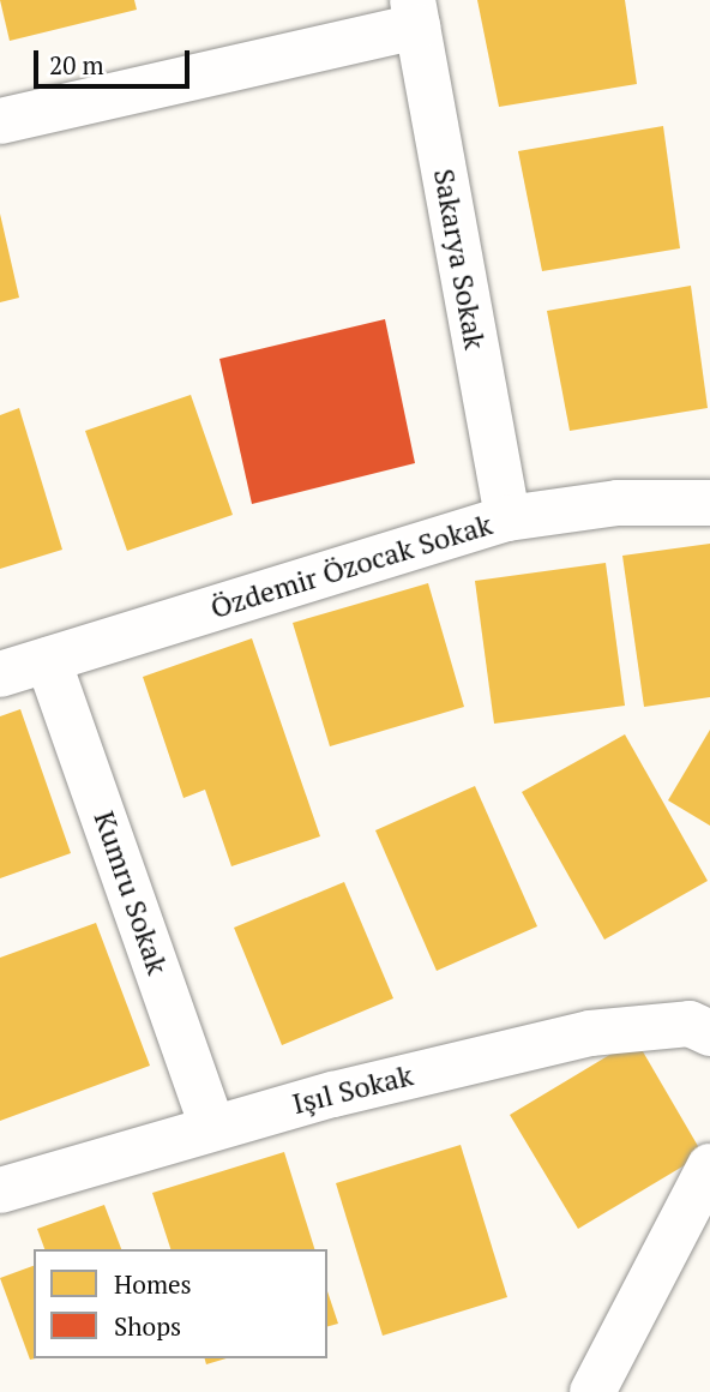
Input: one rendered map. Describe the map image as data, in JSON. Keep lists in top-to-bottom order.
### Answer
{
  "streets": {
    "street": [
      "Sakarya Sokak",
      "Özdemir Özocak Sokak",
      "Kumru Sokak",
      "Işıl Sokak"
    ]
  },
  "crossings": [
    ["Sakarya Sokak", "Özdemir Özocak Sokak"],
    ["Özdemir Özocak Sokak", "Kumru Sokak"],
    ["Kumru Sokak", "Işıl Sokak"]
  ],
  "legend": ["Homes", "Shops"],
  "scale_bar": "20 m"
}
